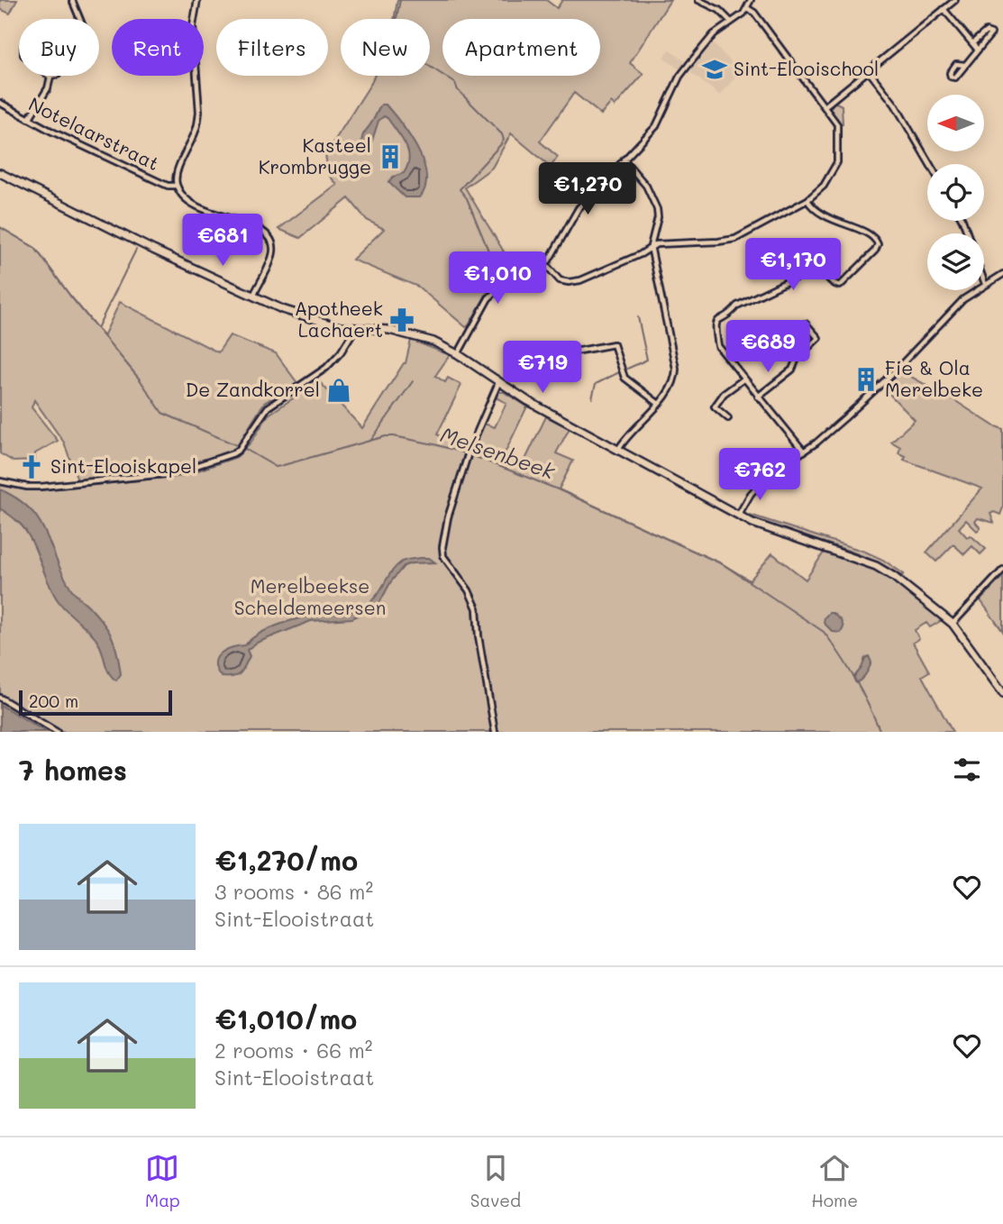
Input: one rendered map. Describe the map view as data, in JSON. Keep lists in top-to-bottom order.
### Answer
{
  "streets": {
    "street": ["Notelaarstraat"]
  },
  "water": ["Melsenbeek"],
  "parks": ["Merelbeekse Scheldemeersen"],
  "places": {
    "school or university": ["Sint-Elooischool"],
    "building": ["Kasteel Krombrugge", "Fie & Ola Merelbeke"],
    "pharmacy": ["Apotheek Lachaert"],
    "shop": ["De Zandkorrel"],
    "church": ["Sint-Elooiskapel"]
  },
  "scale_bar": "200 m",
  "north": "left",
  "page": {
    "chip": [
      "Buy",
      "Rent",
      "Filters",
      "New",
      "Apartment"
    ],
    "price": [
      "€1,270",
      "€681",
      "€1,170",
      "€1,010",
      "€689",
      "€719",
      "€762"
    ],
    "scale": "200 m",
    "heading": "7 homes",
    "list": [
      {
        "name": "€1,270/mo",
        "note": "3 rooms · 86 m² · Sint-Elooistraat"
      },
      {
        "name": "€1,010/mo",
        "note": "2 rooms · 66 m² · Sint-Elooistraat"
      }
    ],
    "tabs": ["Map", "Saved", "Home"]
  }
}
